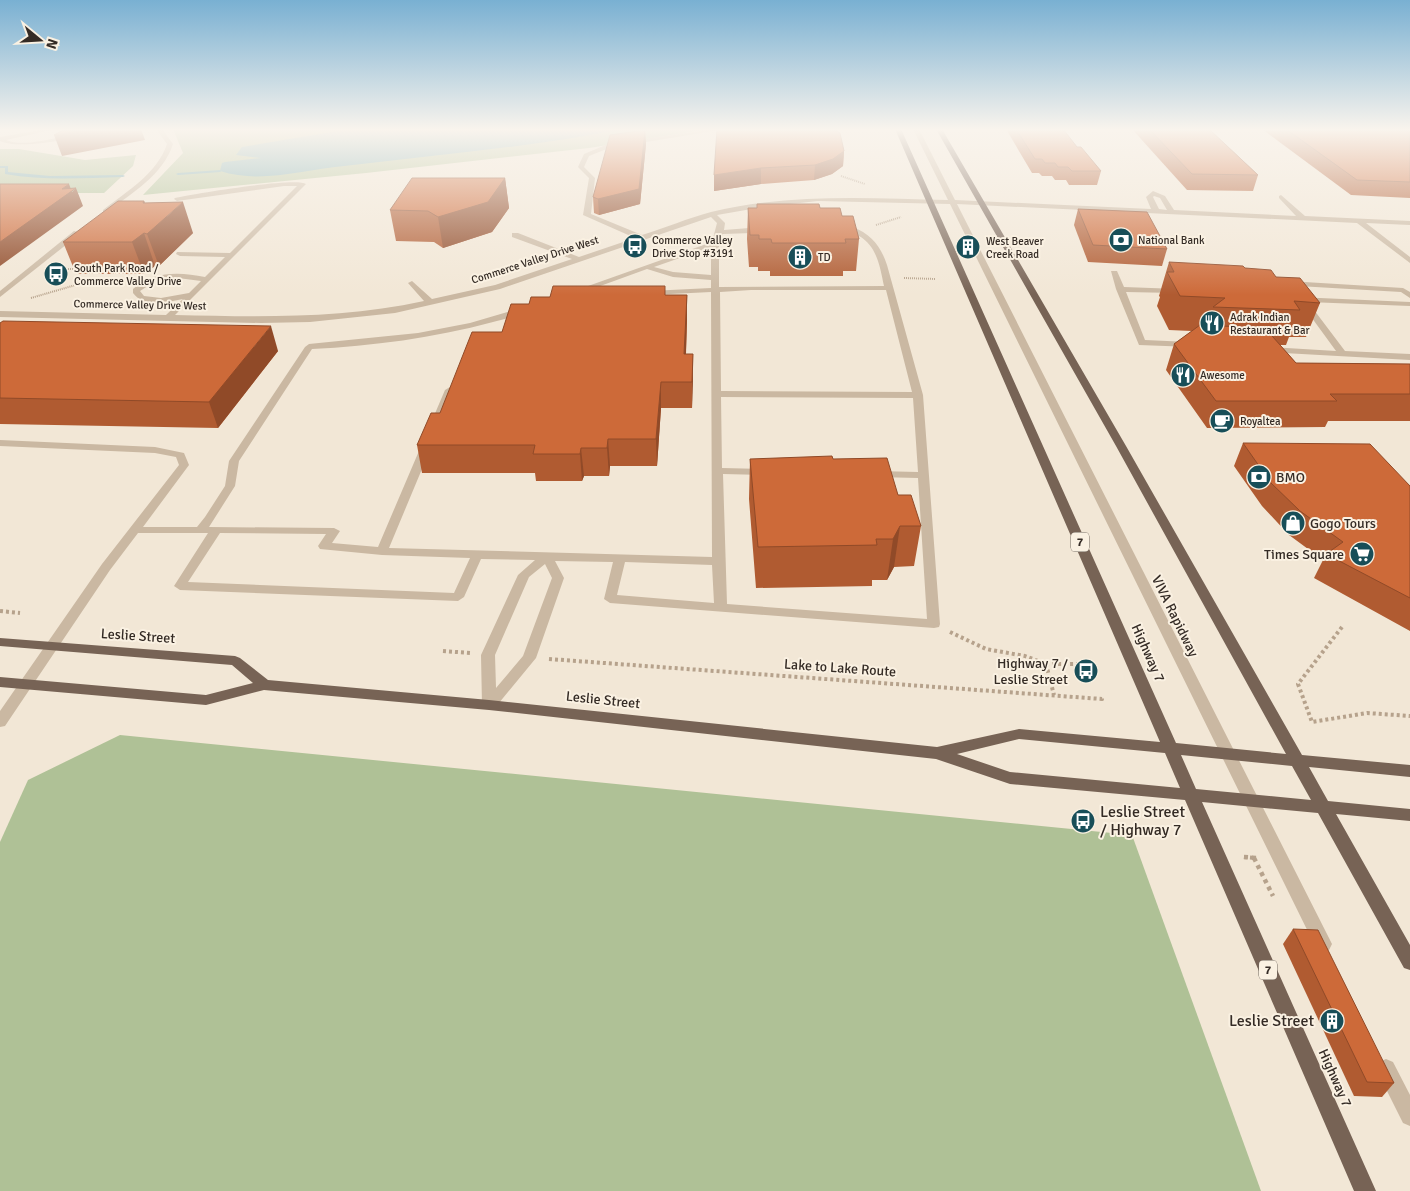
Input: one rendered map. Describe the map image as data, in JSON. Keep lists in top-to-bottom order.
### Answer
{
  "streets": {
    "main road": ["7", "Leslie Street", "Highway 7"],
    "street": ["Commerce Valley Drive West", "VIVA Rapidway"],
    "path": ["Lake to Lake Route"]
  },
  "crossings": [
    ["Commerce Valley Drive West", "VIVA Rapidway"],
    ["Commerce Valley Drive West", "Highway 7"],
    ["VIVA Rapidway", "Leslie Street"],
    ["Leslie Street", "Highway 7"]
  ],
  "places": {
    "bank": ["National Bank", "BMO"],
    "bus stop": [
      "Commerce Valley Drive Stop #3191",
      "South Park Road / Commerce Valley Drive",
      "Highway 7 / Leslie Street",
      "Leslie Street / Highway 7"
    ],
    "building": ["West Beaver Creek Road", "TD", "Leslie Street"],
    "restaurant": ["Adrak Indian Restaurant & Bar", "Awesome"],
    "cafe": ["Royaltea"],
    "shop": ["Gogo Tours"],
    "supermarket": ["Times Square"]
  },
  "north": "right"
}
